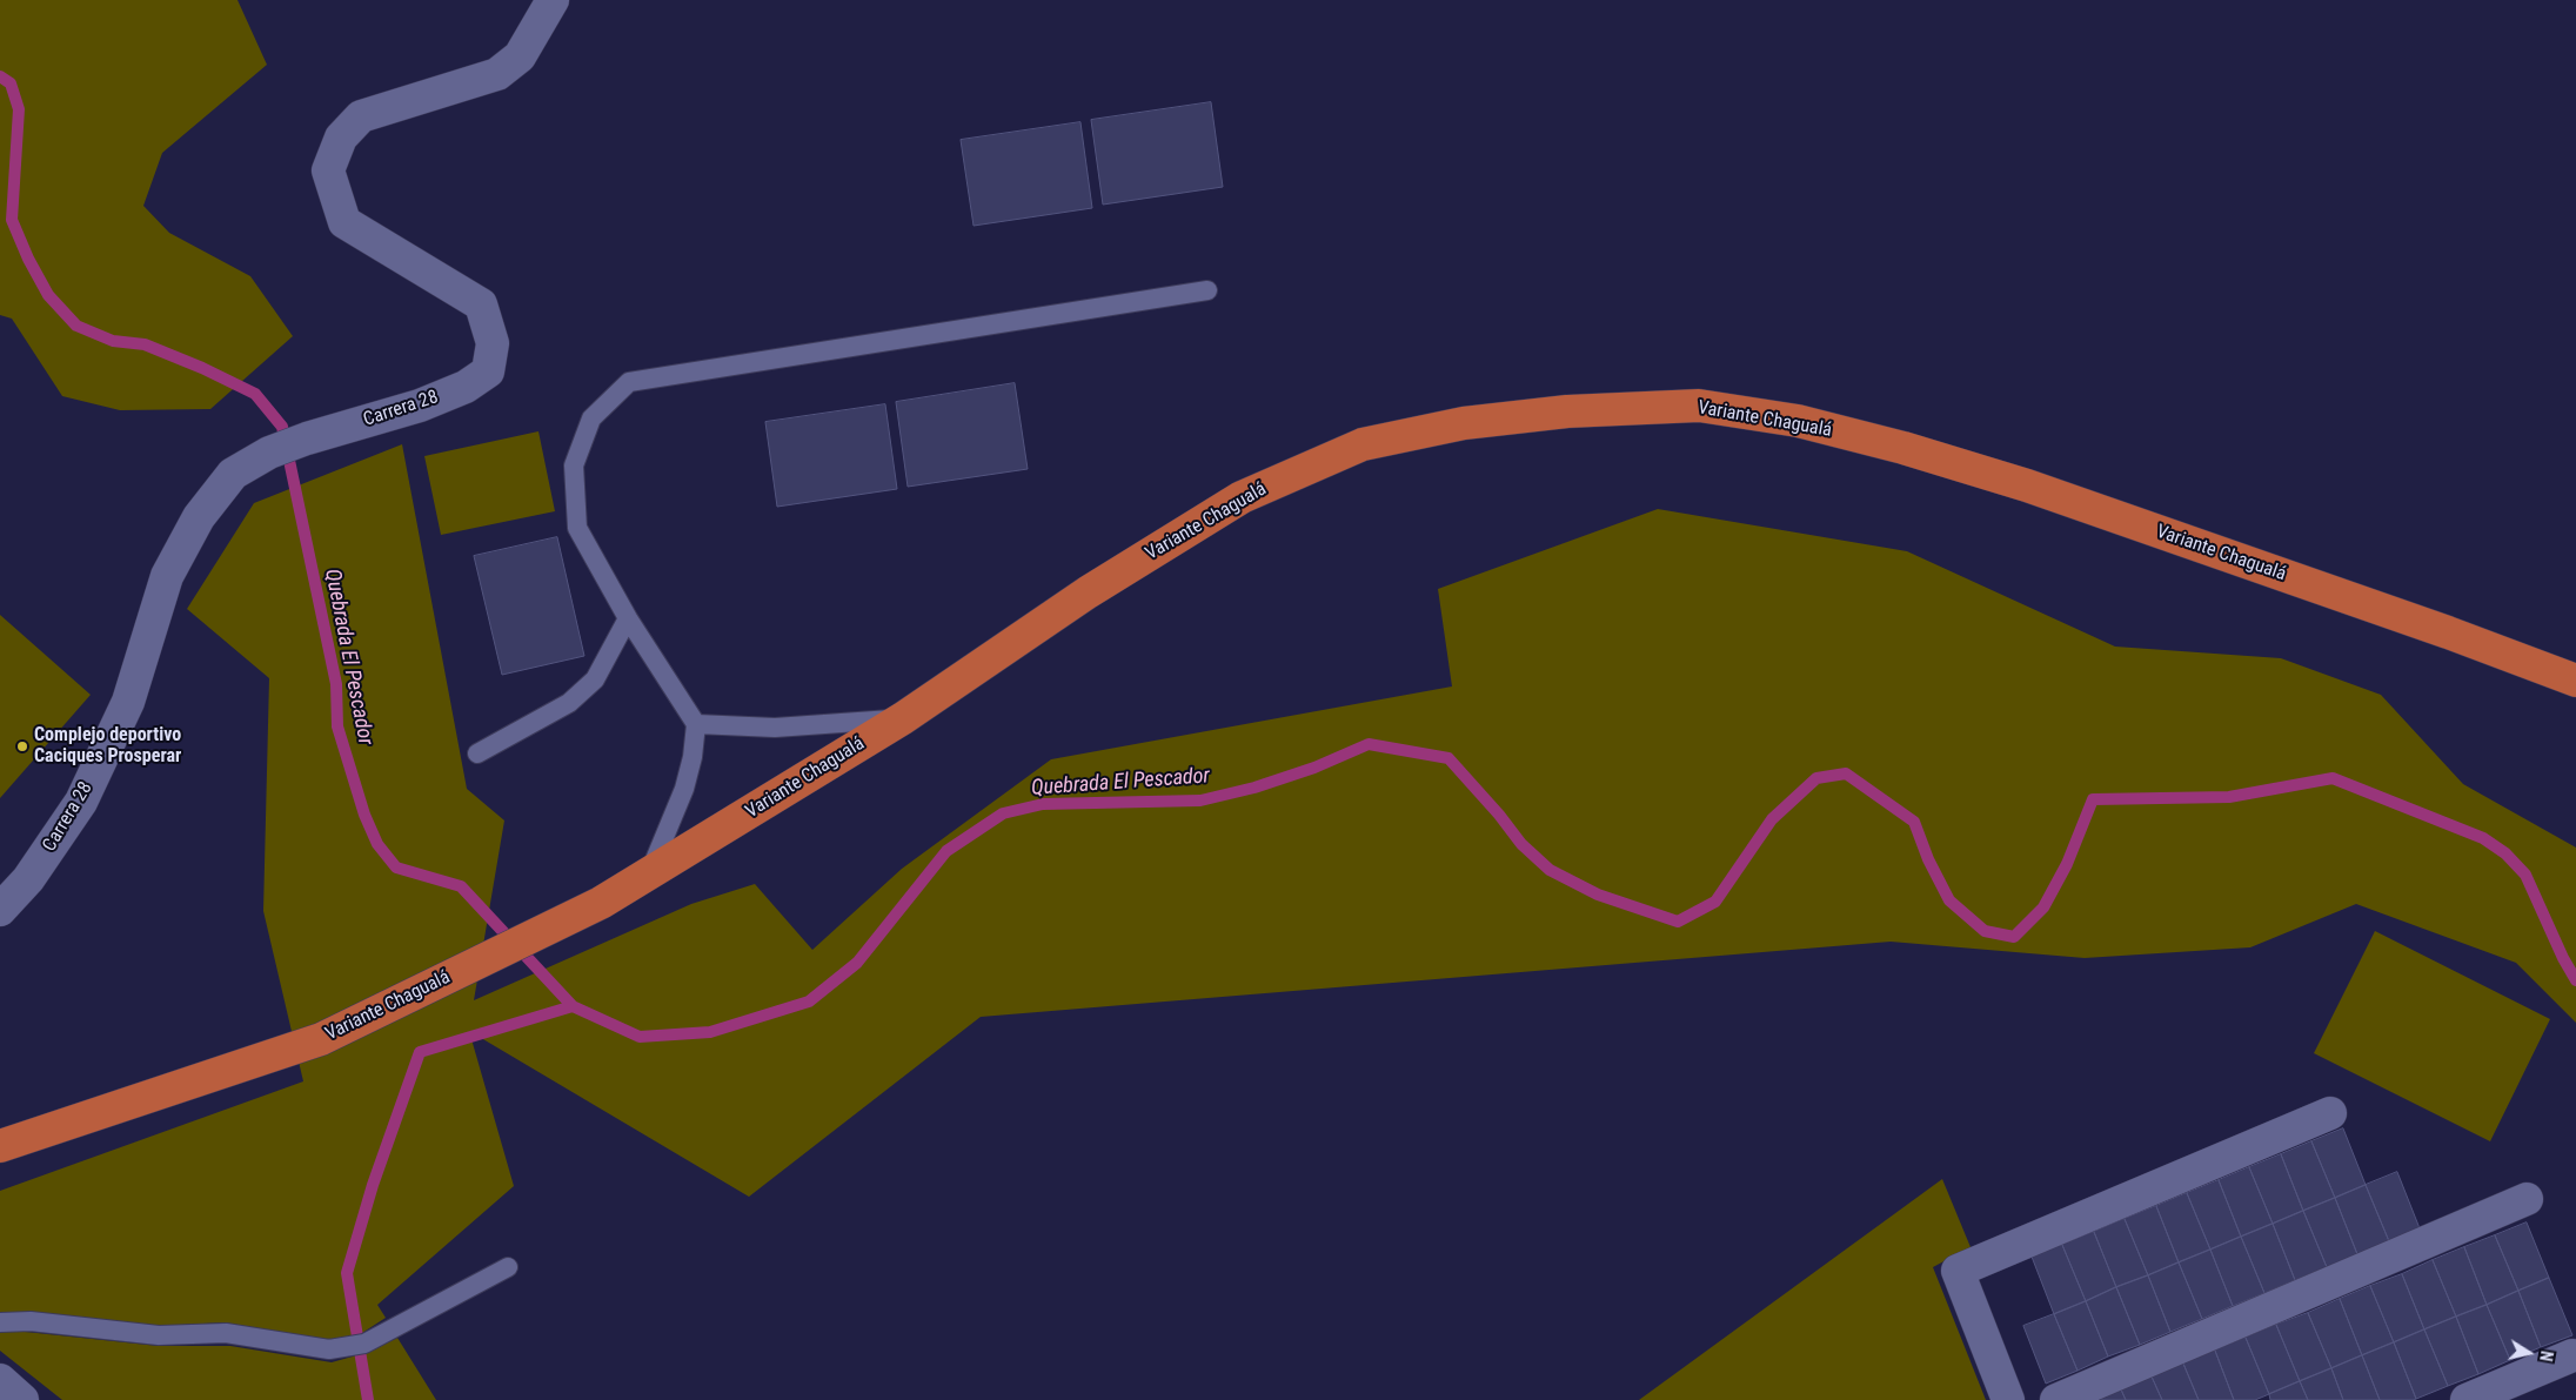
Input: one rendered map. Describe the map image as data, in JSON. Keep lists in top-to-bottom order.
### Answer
{
  "streets": {
    "highway": ["Variante Chagualá"],
    "street": ["Carrera 28"]
  },
  "water": ["Quebrada El Pescador"],
  "places": ["Complejo deportivo Caciques Prosperar"],
  "north": "right"
}
